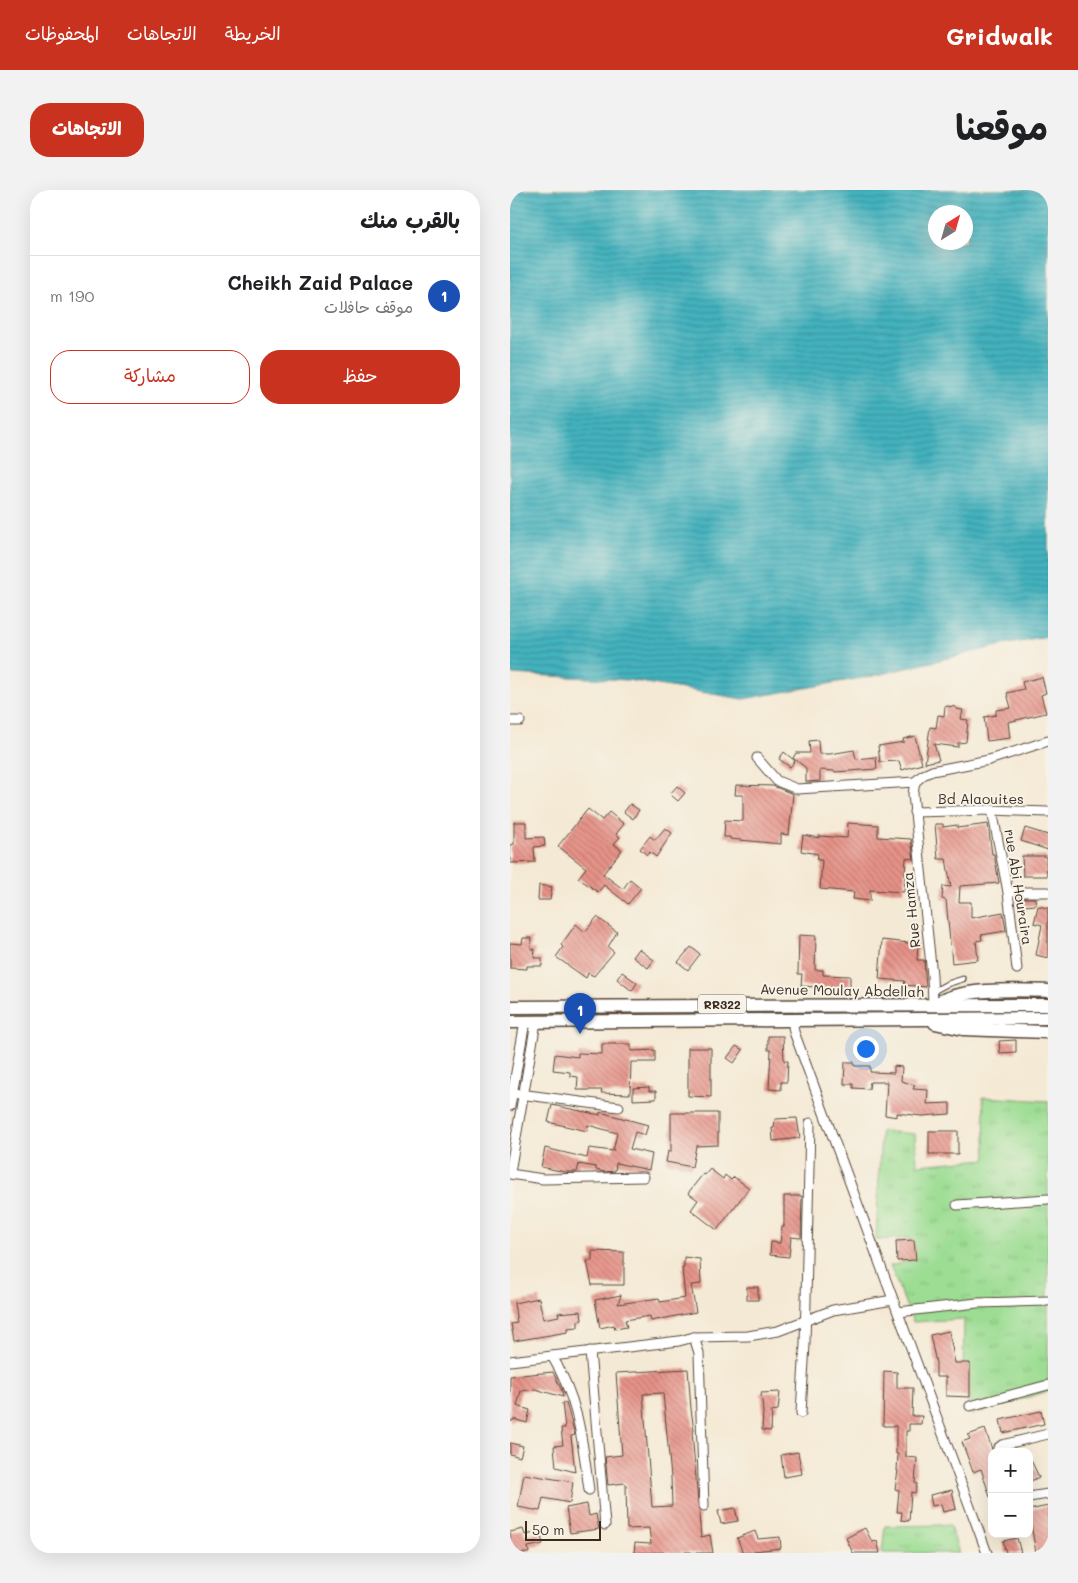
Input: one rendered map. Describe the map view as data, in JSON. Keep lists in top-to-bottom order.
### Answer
{
  "streets": {
    "main road": ["Avenue Moulay Abdellah", "RR322"],
    "street": ["Bd Alaouites", "rue Abi Houraira", "Rue Hamza"]
  },
  "crossings": [
    ["Bd Alaouites", "rue Abi Houraira"],
    ["Bd Alaouites", "Rue Hamza"],
    ["Rue Hamza", "Avenue Moulay Abdellah"]
  ],
  "scale_bar": "50 m",
  "north": "top right",
  "page": {
    "header": "Gridwalk",
    "nav": ["الخريطة", "الاتجاهات", "المحفوظات"],
    "title": "موقعنا",
    "buttons": [
      "الاتجاهات",
      ["حفظ", "مشاركة"]
    ],
    "heading": "بالقرب منك",
    "list": [
      {
        "mark": "1",
        "name": "Cheikh Zaid Palace",
        "note": "موقف حافلات",
        "value": "190 m"
      }
    ],
    "pins": "1",
    "map_buttons": ["+", "−"],
    "scale": "50 m"
  }
}
